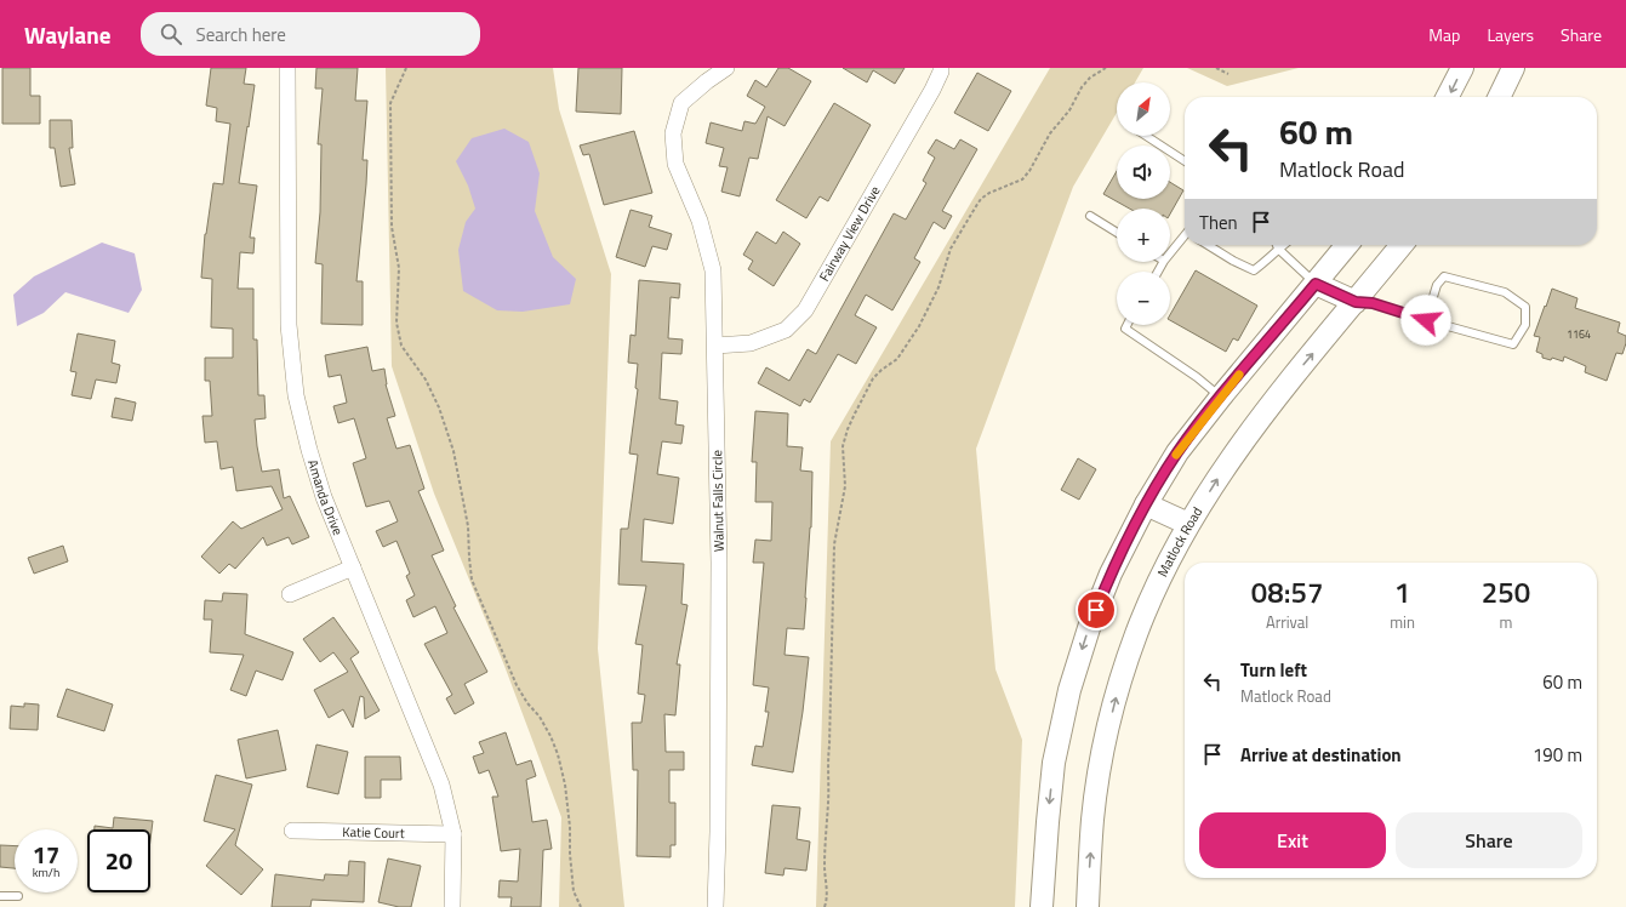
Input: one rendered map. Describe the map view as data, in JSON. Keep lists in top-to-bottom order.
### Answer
{
  "streets": {
    "main road": ["Matlock Road"],
    "street": [
      "Fairway View Drive",
      "Amanda Drive",
      "Walnut Falls Circle",
      "Katie Court"
    ]
  },
  "crossings": [
    ["Fairway View Drive", "Walnut Falls Circle"],
    ["Amanda Drive", "Katie Court"]
  ],
  "house_numbers": ["1164"],
  "north": "top right",
  "page": {
    "header": "Waylane",
    "search": "Search here",
    "nav": ["Map", "Layers", "Share"],
    "map_buttons": ["+", "−"],
    "turn": ["60 m", "Matlock Road"],
    "then": "Then",
    "eta": [
      "08:57",
      "Arrival",
      "1",
      "min",
      "250",
      "m"
    ],
    "list": [
      {
        "name": "Turn left",
        "note": "Matlock Road",
        "value": "60 m"
      },
      {
        "name": "Arrive at destination",
        "value": "190 m"
      }
    ],
    "buttons": ["Exit", "Share"],
    "speed": "17 km/h",
    "limit": "20"
  }
}
